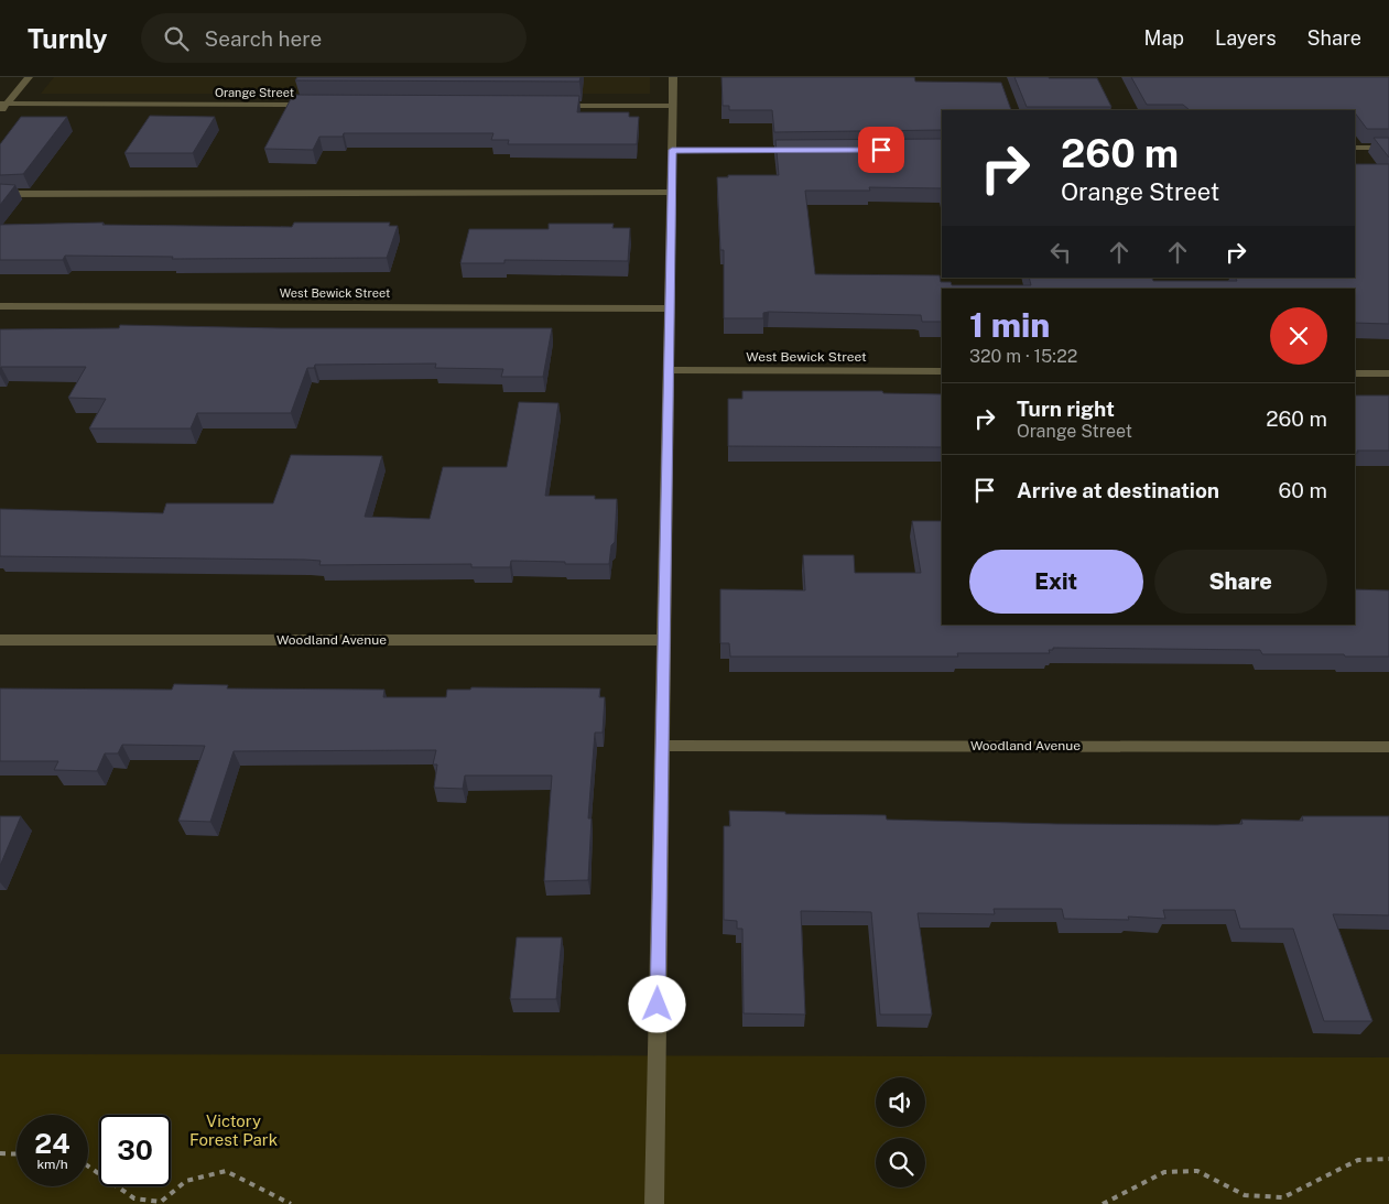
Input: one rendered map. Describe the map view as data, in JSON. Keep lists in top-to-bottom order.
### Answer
{
  "streets": {
    "street": ["Orange Street", "West Bewick Street", "Woodland Avenue"]
  },
  "parks": ["Victory Forest Park"],
  "page": {
    "header": "Turnly",
    "search": "Search here",
    "nav": ["Map", "Layers", "Share"],
    "turn": ["260 m", "Orange Street"],
    "heading": ["1 min", "320 m · 15:22"],
    "list": [
      {
        "name": "Turn right",
        "note": "Orange Street",
        "value": "260 m"
      },
      {
        "name": "Arrive at destination",
        "value": "60 m"
      }
    ],
    "buttons": ["Exit", "Share"],
    "speed": "24 km/h",
    "limit": "30"
  }
}
